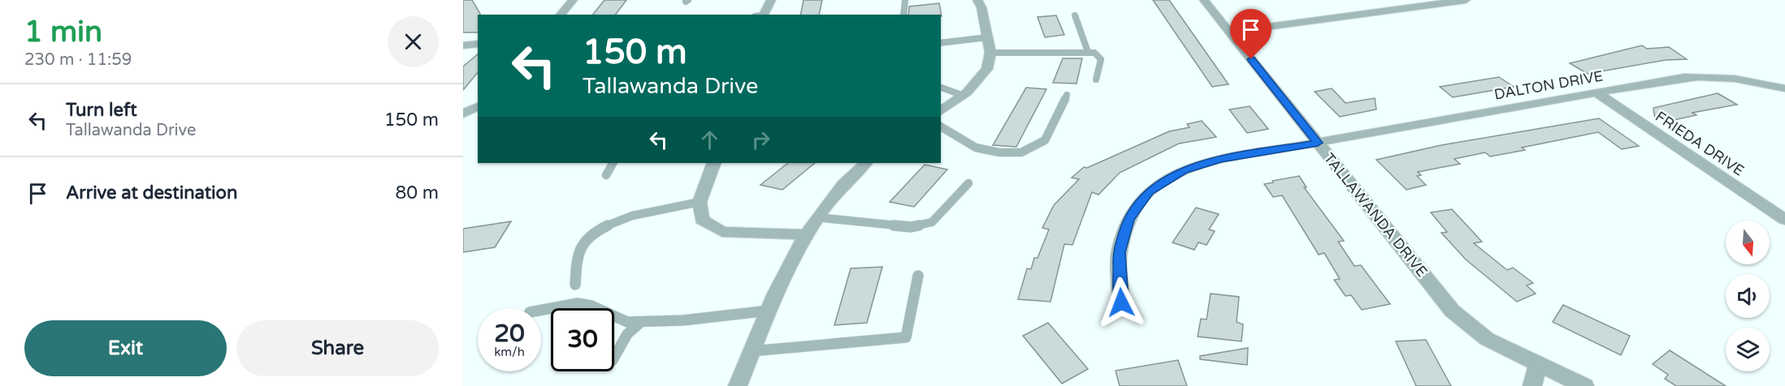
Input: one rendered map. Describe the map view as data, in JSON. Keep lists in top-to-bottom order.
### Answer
{
  "streets": {
    "street": ["DALTON DRIVE", "FRIEDA DRIVE", "TALLAWANDA DRIVE"]
  },
  "crossings": [
    ["DALTON DRIVE", "FRIEDA DRIVE"],
    ["DALTON DRIVE", "TALLAWANDA DRIVE"]
  ],
  "north": "bottom",
  "page": {
    "heading": ["1 min", "230 m · 11:59"],
    "turn": ["150 m", "Tallawanda Drive"],
    "list": [
      {
        "name": "Turn left",
        "note": "Tallawanda Drive",
        "value": "150 m"
      },
      {
        "name": "Arrive at destination",
        "value": "80 m"
      }
    ],
    "speed": "20 km/h",
    "limit": "30",
    "buttons": ["Exit", "Share"]
  }
}
